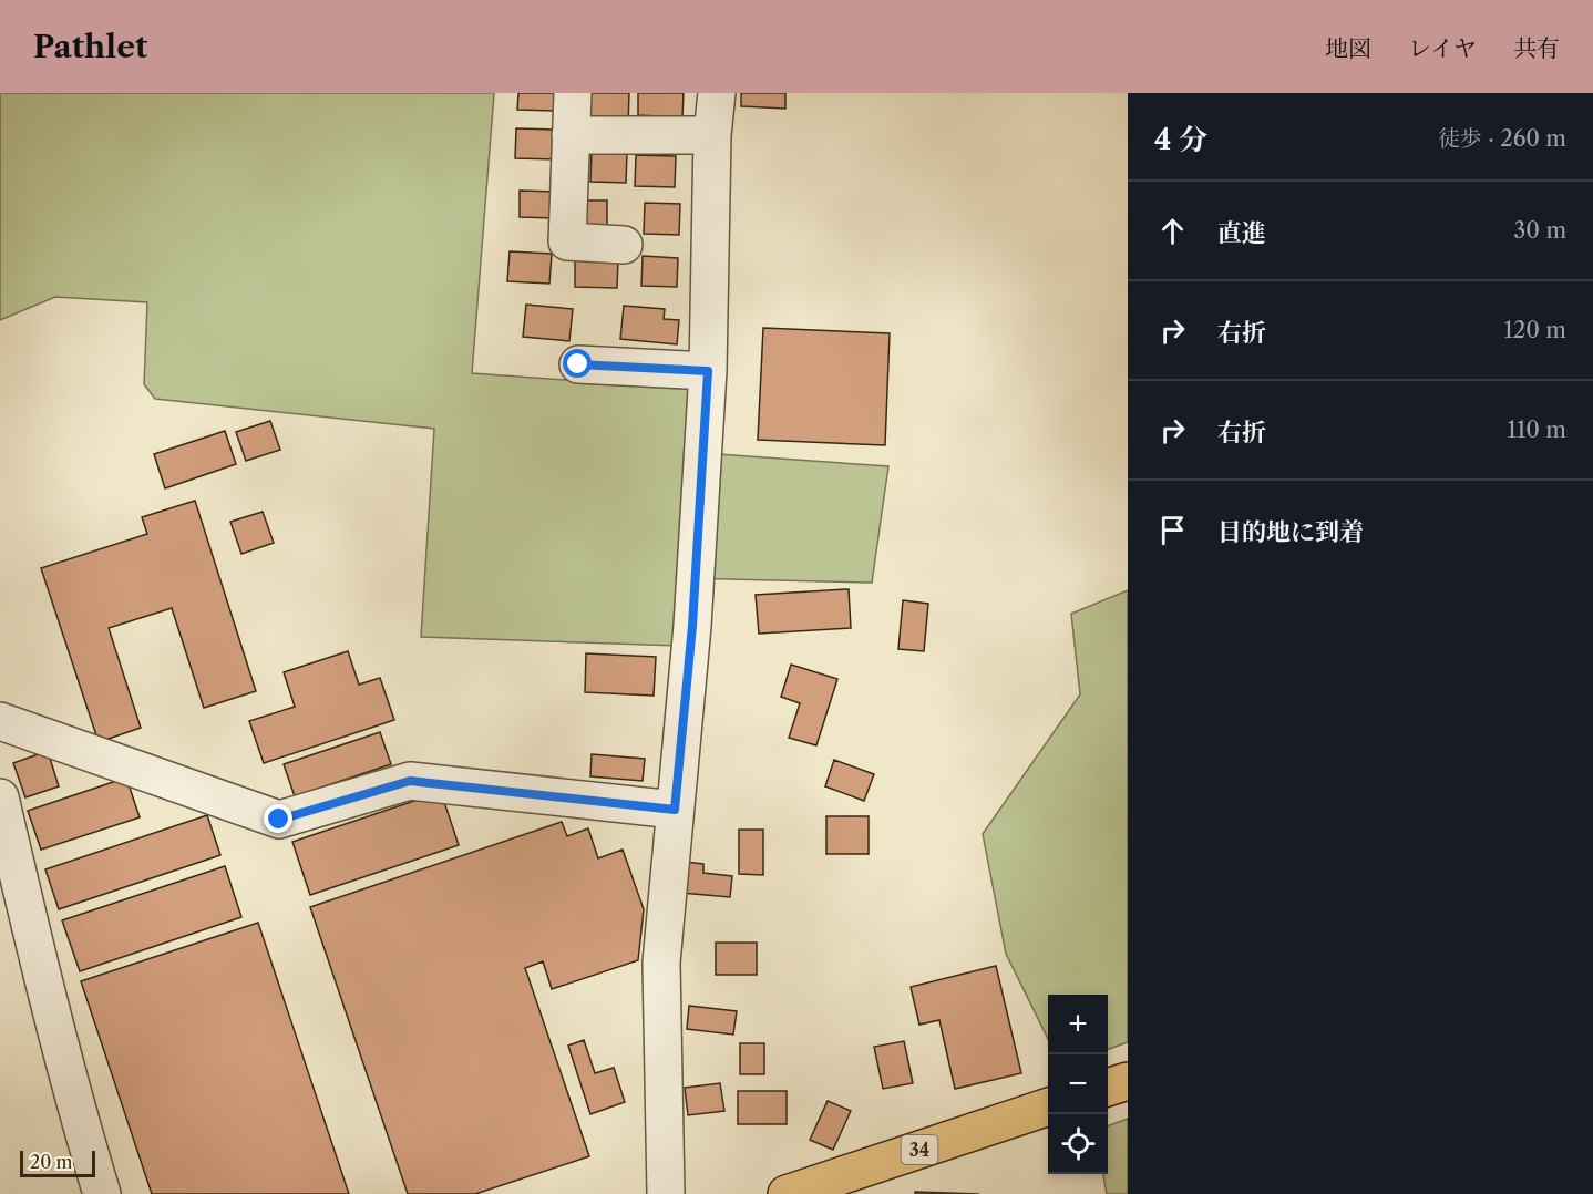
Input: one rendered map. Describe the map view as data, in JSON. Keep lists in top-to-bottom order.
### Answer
{
  "streets": {
    "highway": ["34"]
  },
  "scale_bar": "20 m",
  "page": {
    "header": "Pathlet",
    "nav": ["地図", "レイヤ", "共有"],
    "heading": ["4 分", "徒歩 · 260 m"],
    "list": [
      ["直進", "30 m"],
      ["右折", "120 m"],
      ["右折", "110 m"],
      "目的地に到着"
    ],
    "map_buttons": ["+", "−"],
    "scale": "20 m"
  }
}
